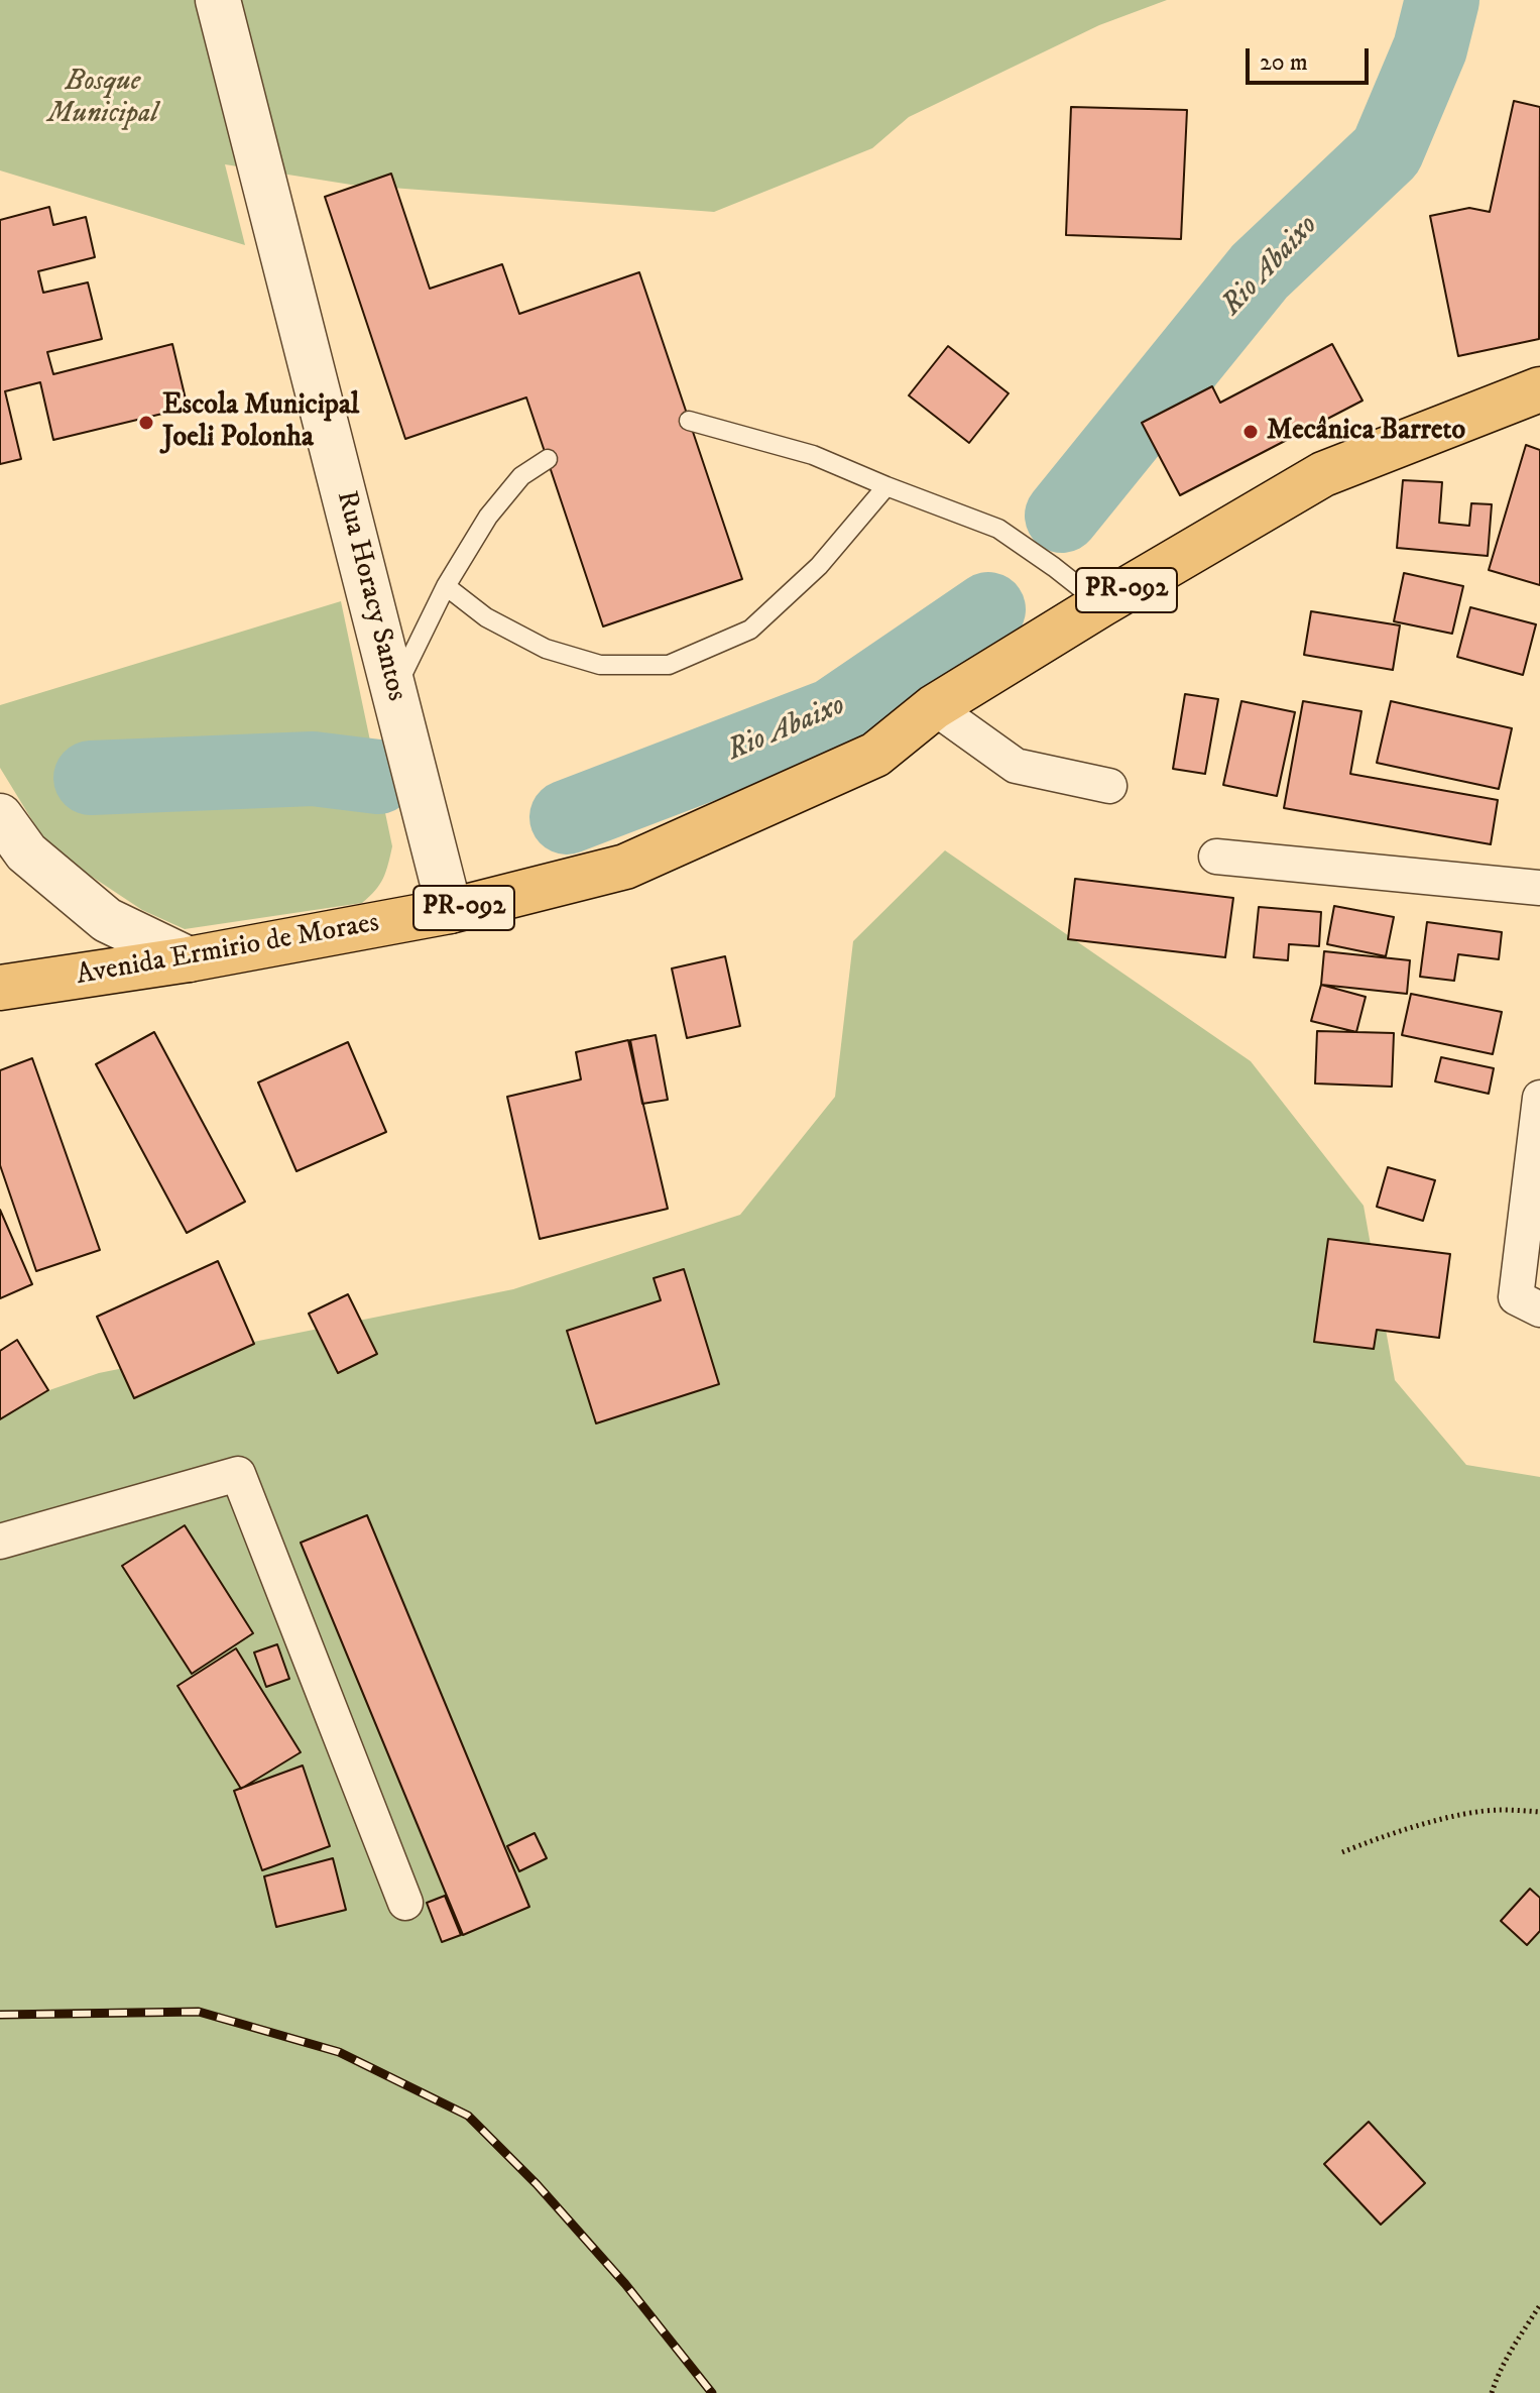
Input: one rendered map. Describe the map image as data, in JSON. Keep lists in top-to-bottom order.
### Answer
{
  "streets": {
    "main road": ["PR-092", "Avenida Ermirio de Moraes"],
    "street": ["Rua Horacy Santos"]
  },
  "crossings": [
    ["Rua Horacy Santos", "Avenida Ermirio de Moraes"]
  ],
  "water": ["Rio Abaixo"],
  "parks": ["Bosque Municipal"],
  "places": ["Escola Municipal Joeli Polonha", "Mecânica Barreto"],
  "scale_bar": "20 m"
}
